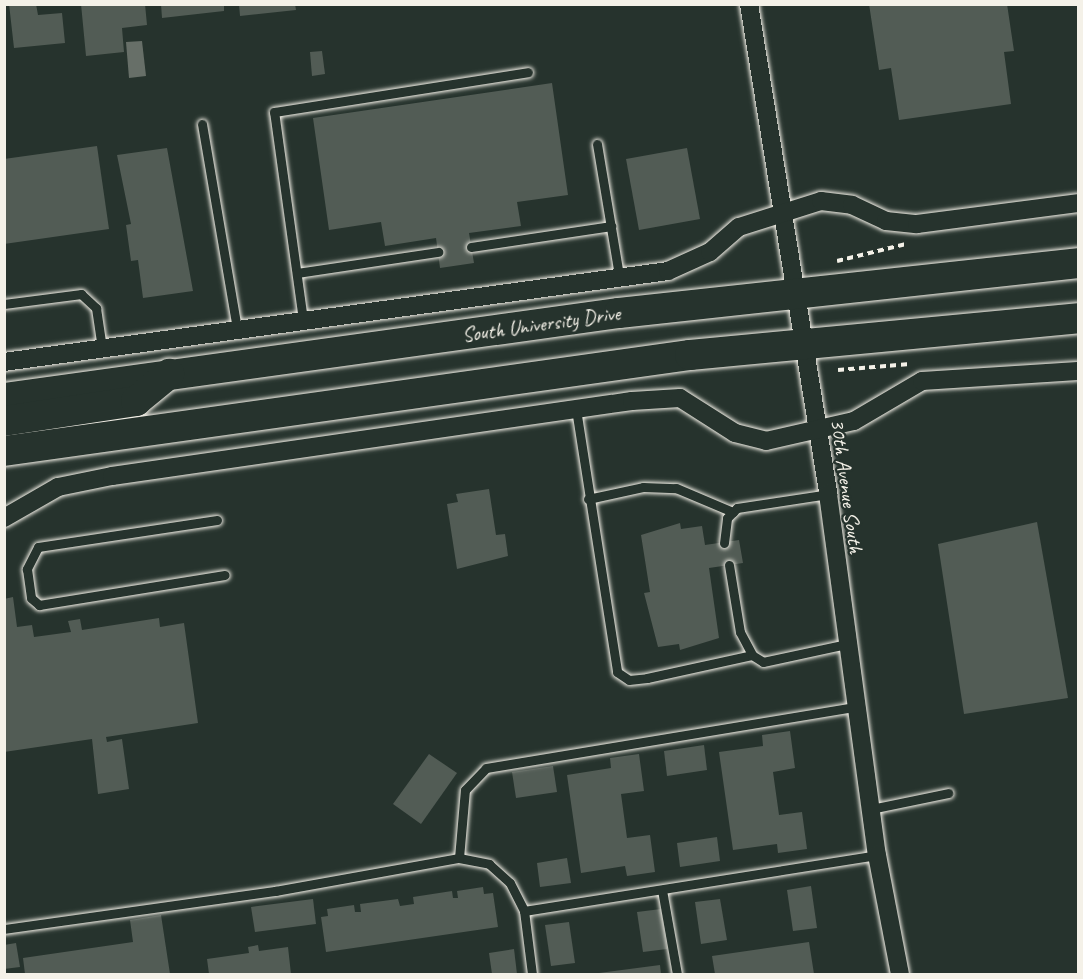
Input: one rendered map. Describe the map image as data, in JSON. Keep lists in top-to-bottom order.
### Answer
{
  "streets": {
    "main road": ["South University Drive"],
    "street": ["30th Avenue South"]
  },
  "crossings": [
    ["South University Drive", "30th Avenue South"]
  ]
}
